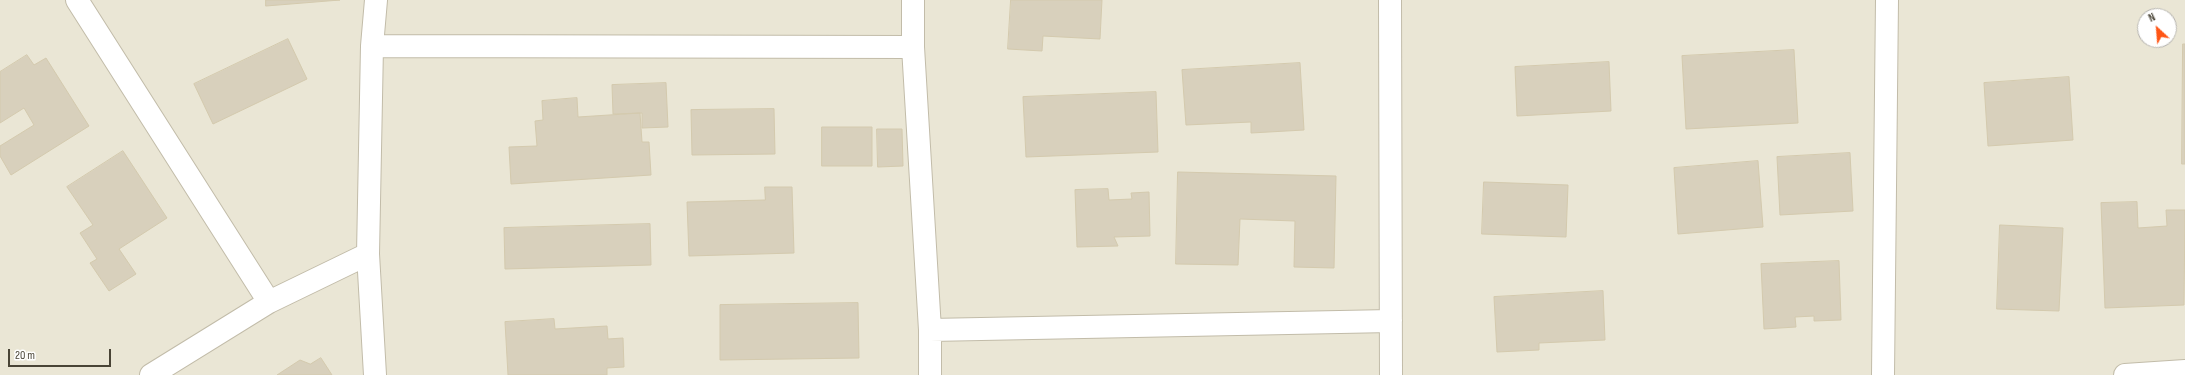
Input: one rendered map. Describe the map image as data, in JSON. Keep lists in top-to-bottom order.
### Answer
{
  "scale_bar": "20 m",
  "north": "top left"
}
